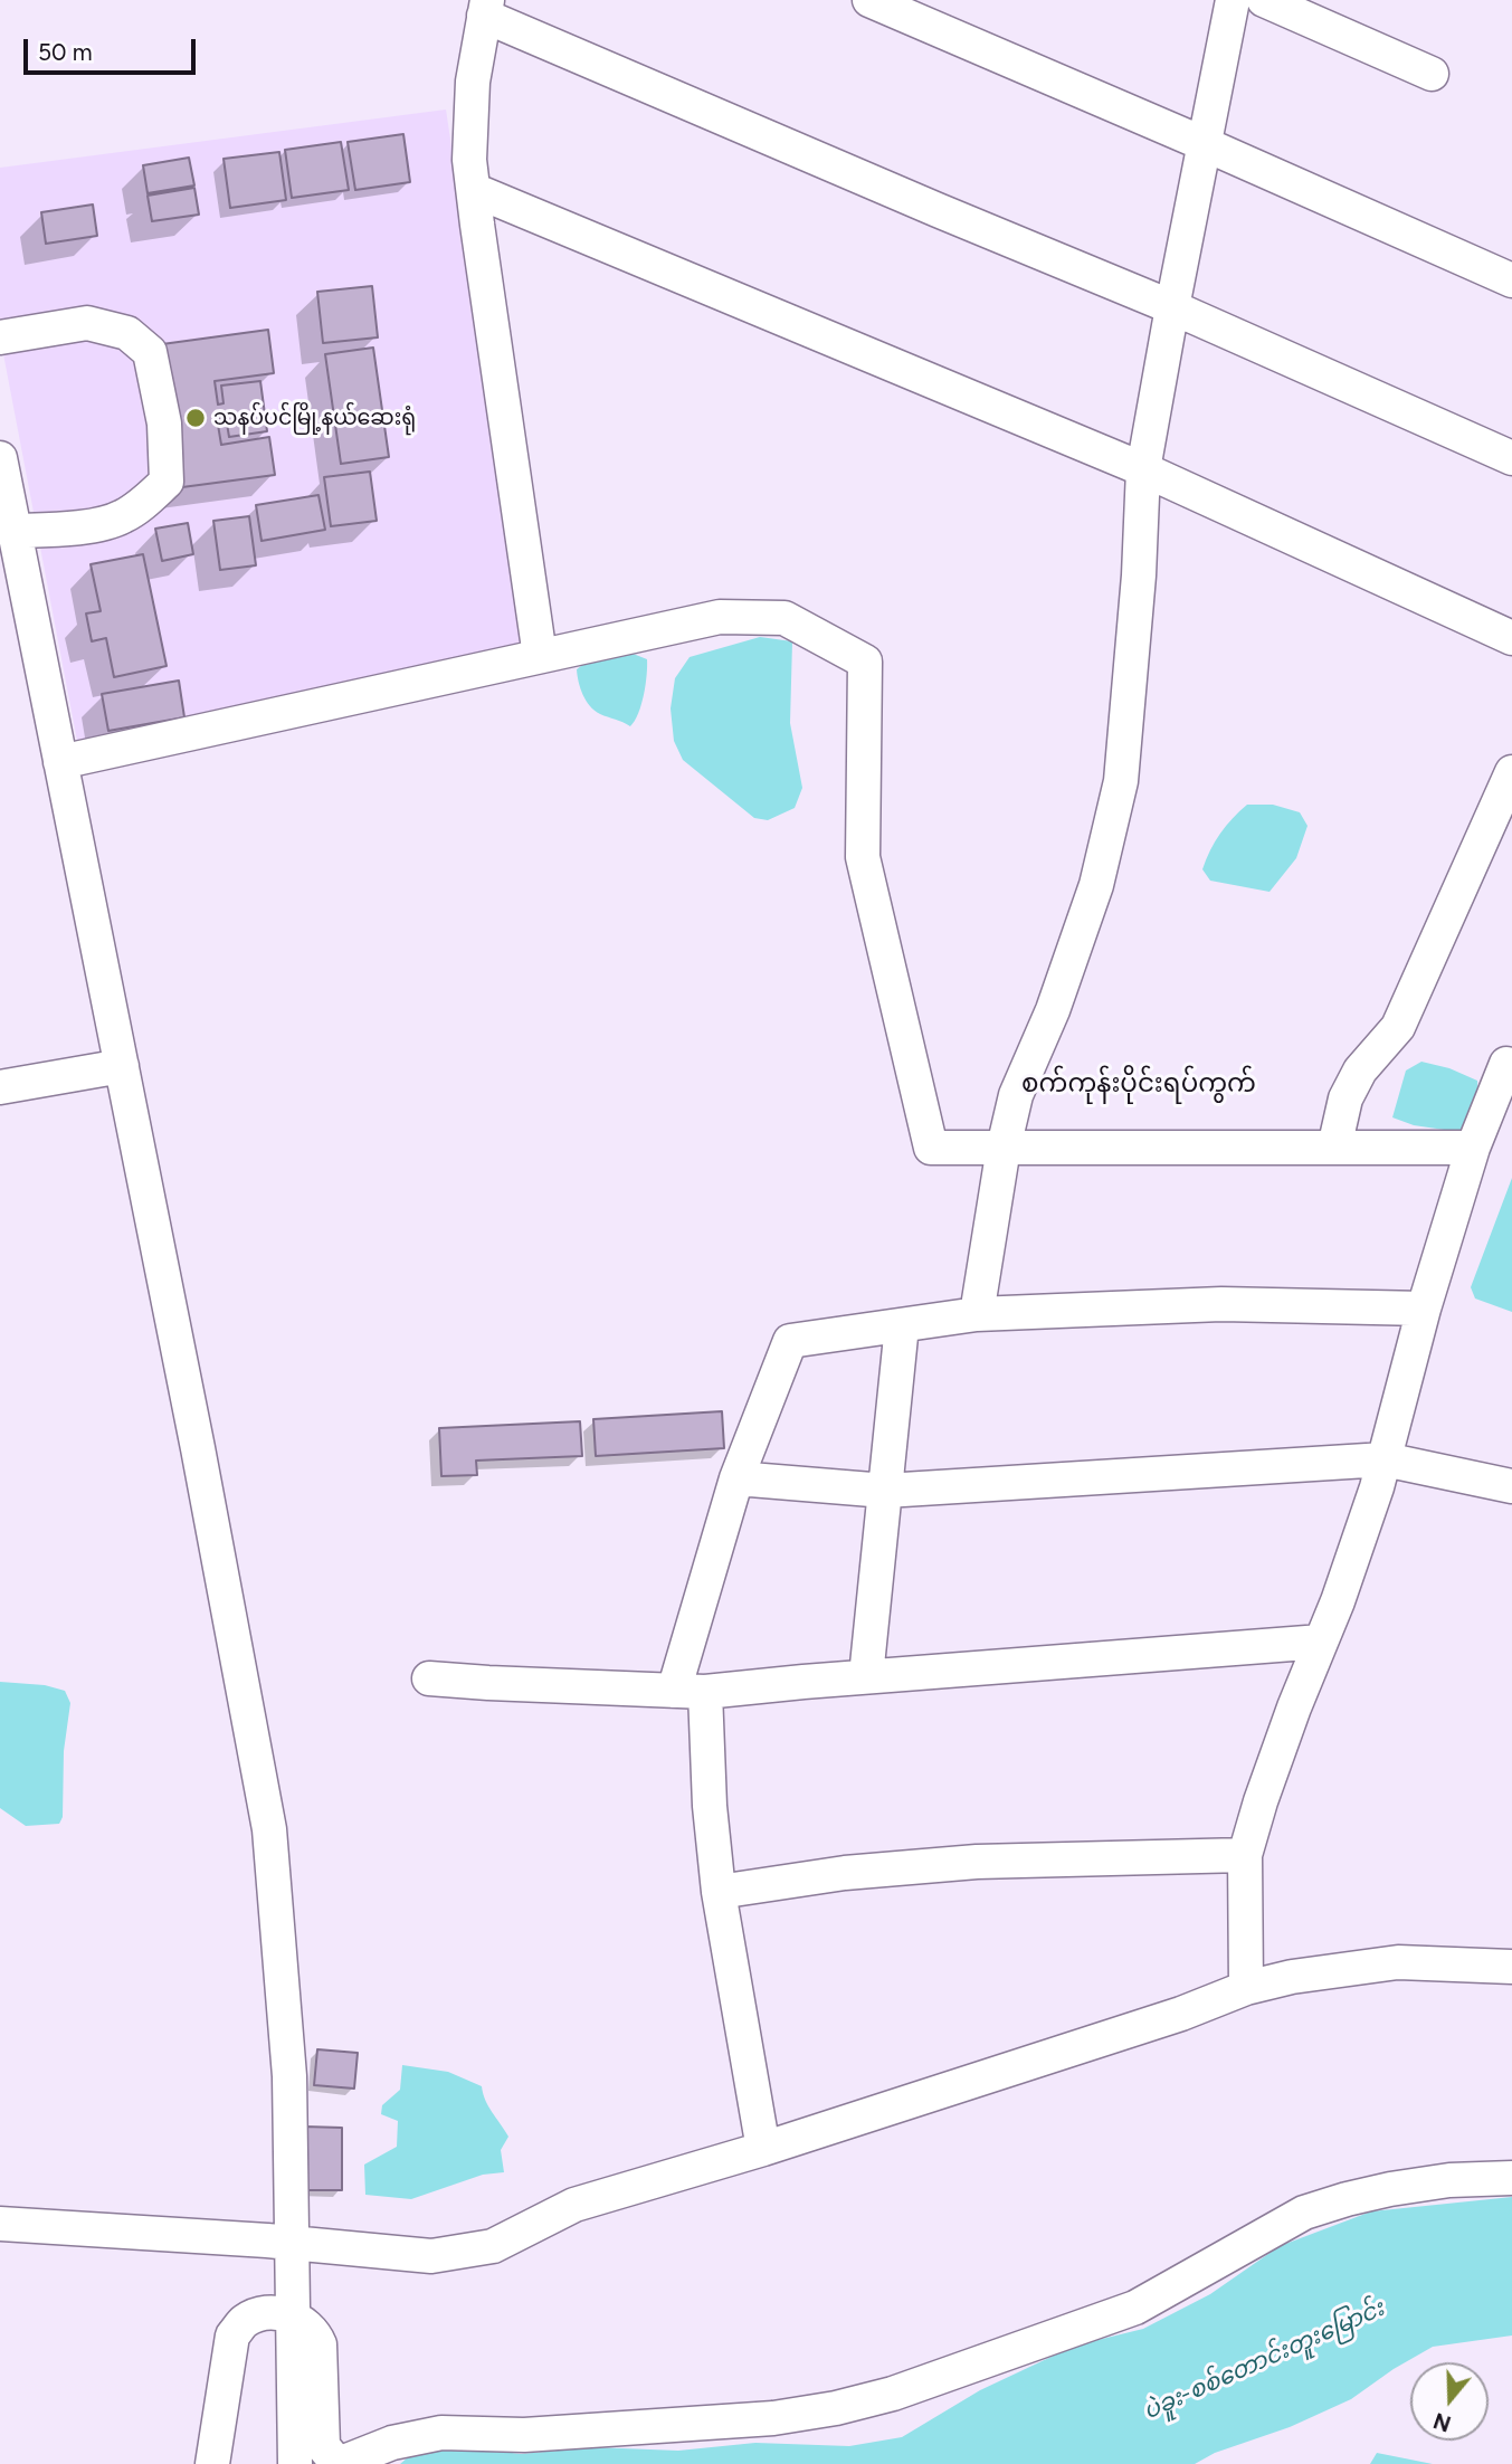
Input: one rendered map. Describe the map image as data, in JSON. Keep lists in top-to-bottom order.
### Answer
{
  "districts": ["စက်ကုန်းပိုင်းရပ်ကွက်"],
  "water": ["ပဲခူး-စစ်တောင်းတူးမြောင်း"],
  "places": ["သနပ်ပင်မြို့နယ်ဆေးရုံ"],
  "scale_bar": "50 m",
  "north": "bottom"
}
